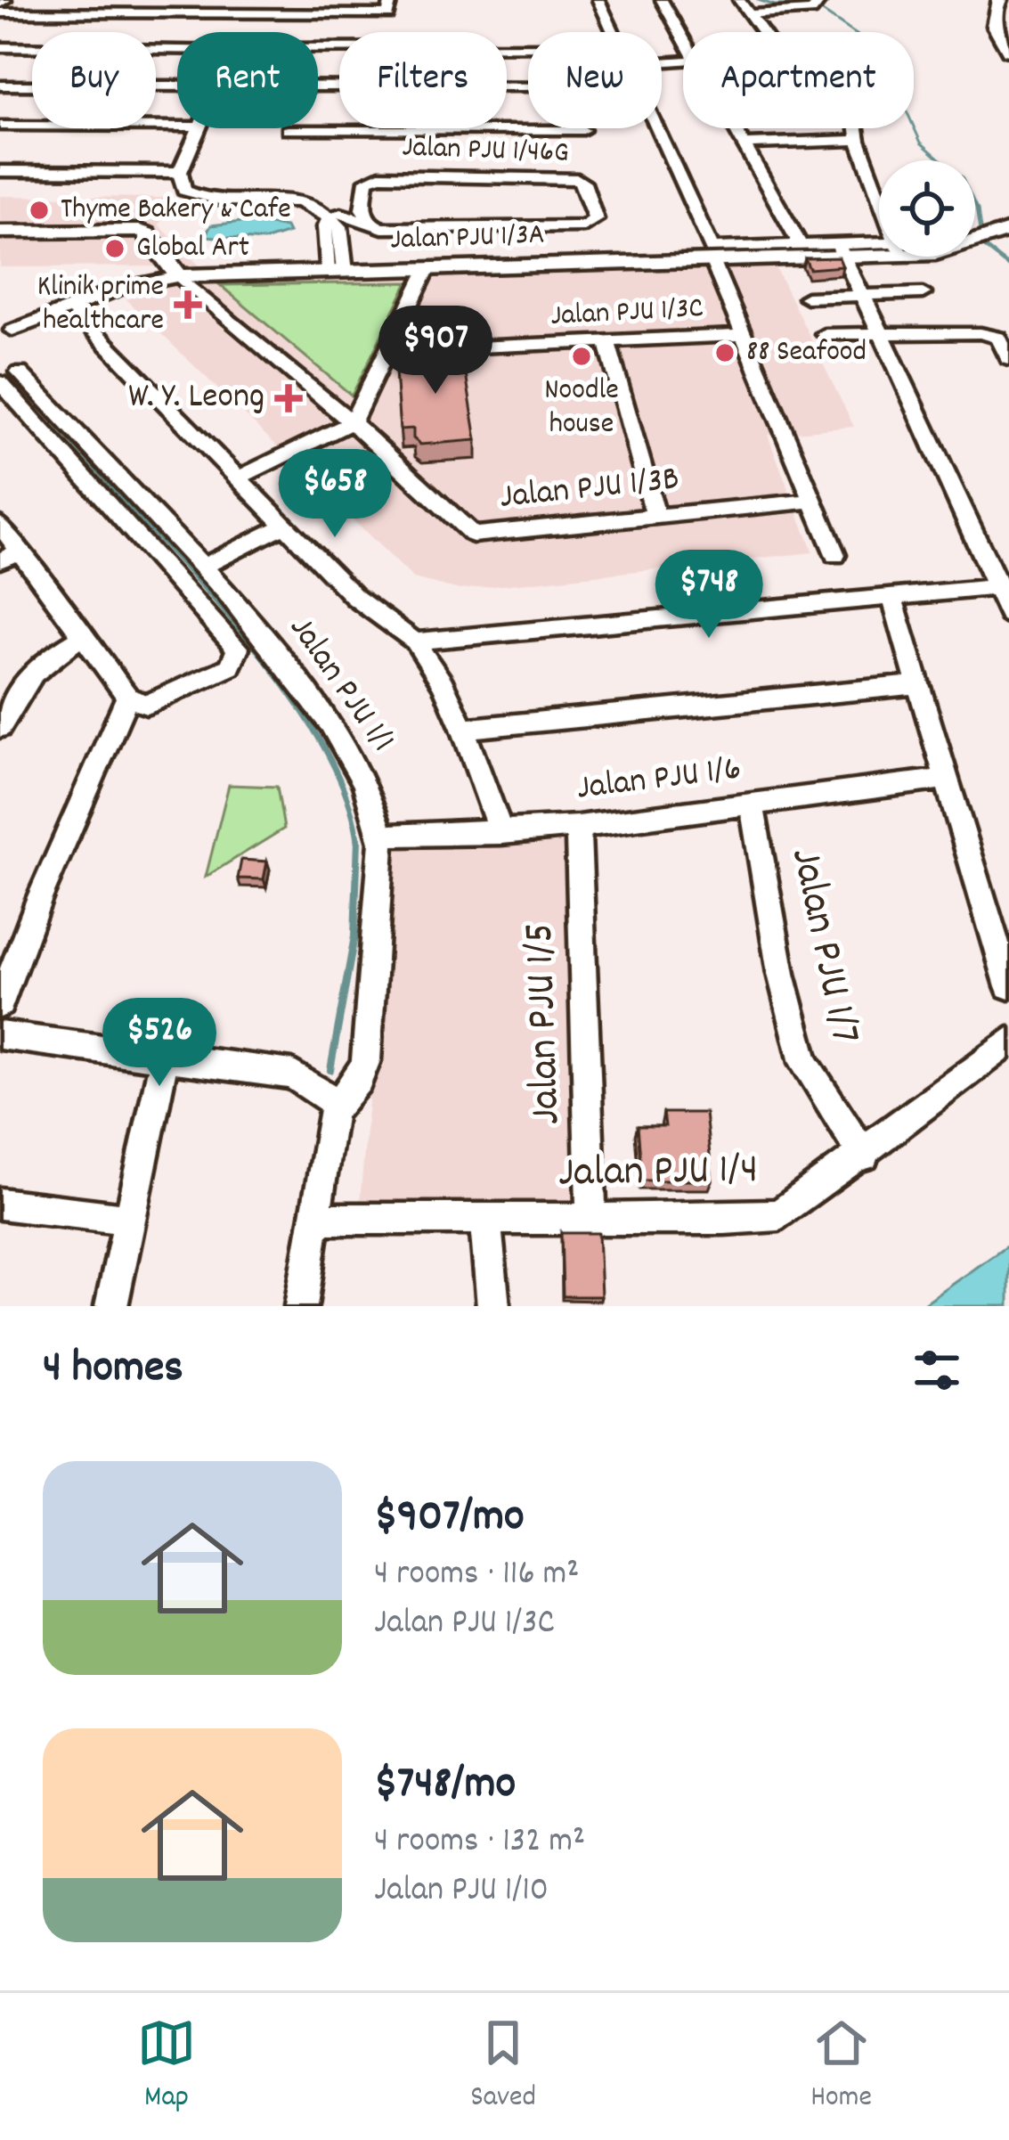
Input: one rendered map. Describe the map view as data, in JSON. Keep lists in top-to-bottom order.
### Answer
{
  "streets": {
    "main road": ["Jalan PJU 1/3A"],
    "street": [
      "Jalan PJU 1/46G",
      "Jalan PJU 1/3C",
      "Jalan PJU 1/3B",
      "Jalan PJU 1/1",
      "Jalan PJU 1/6",
      "Jalan PJU 1/7",
      "Jalan PJU 1/5",
      "Jalan PJU 1/4"
    ]
  },
  "crossings": [
    ["Jalan PJU 1/3A", "Jalan PJU 1/3B"],
    ["Jalan PJU 1/1", "Jalan PJU 1/6"],
    ["Jalan PJU 1/1", "Jalan PJU 1/4"],
    ["Jalan PJU 1/6", "Jalan PJU 1/7"],
    ["Jalan PJU 1/6", "Jalan PJU 1/5"],
    ["Jalan PJU 1/7", "Jalan PJU 1/4"],
    ["Jalan PJU 1/5", "Jalan PJU 1/4"]
  ],
  "places": {
    "other": [
      "Thyme Bakery & Cafe",
      "Global Art",
      "88 Seafood",
      "Noodle house"
    ],
    "health": ["Klinik prime healthcare", "W. Y. Leong"]
  },
  "page": {
    "chip": [
      "Buy",
      "Rent",
      "Filters",
      "New",
      "Apartment"
    ],
    "price": [
      "$907",
      "$658",
      "$748",
      "$526"
    ],
    "heading": "4 homes",
    "list": [
      {
        "name": "$907/mo",
        "note": "4 rooms · 116 m² · Jalan PJU 1/3C"
      },
      {
        "name": "$748/mo",
        "note": "4 rooms · 132 m² · Jalan PJU 1/10"
      }
    ],
    "tabs": ["Map", "Saved", "Home"]
  }
}
